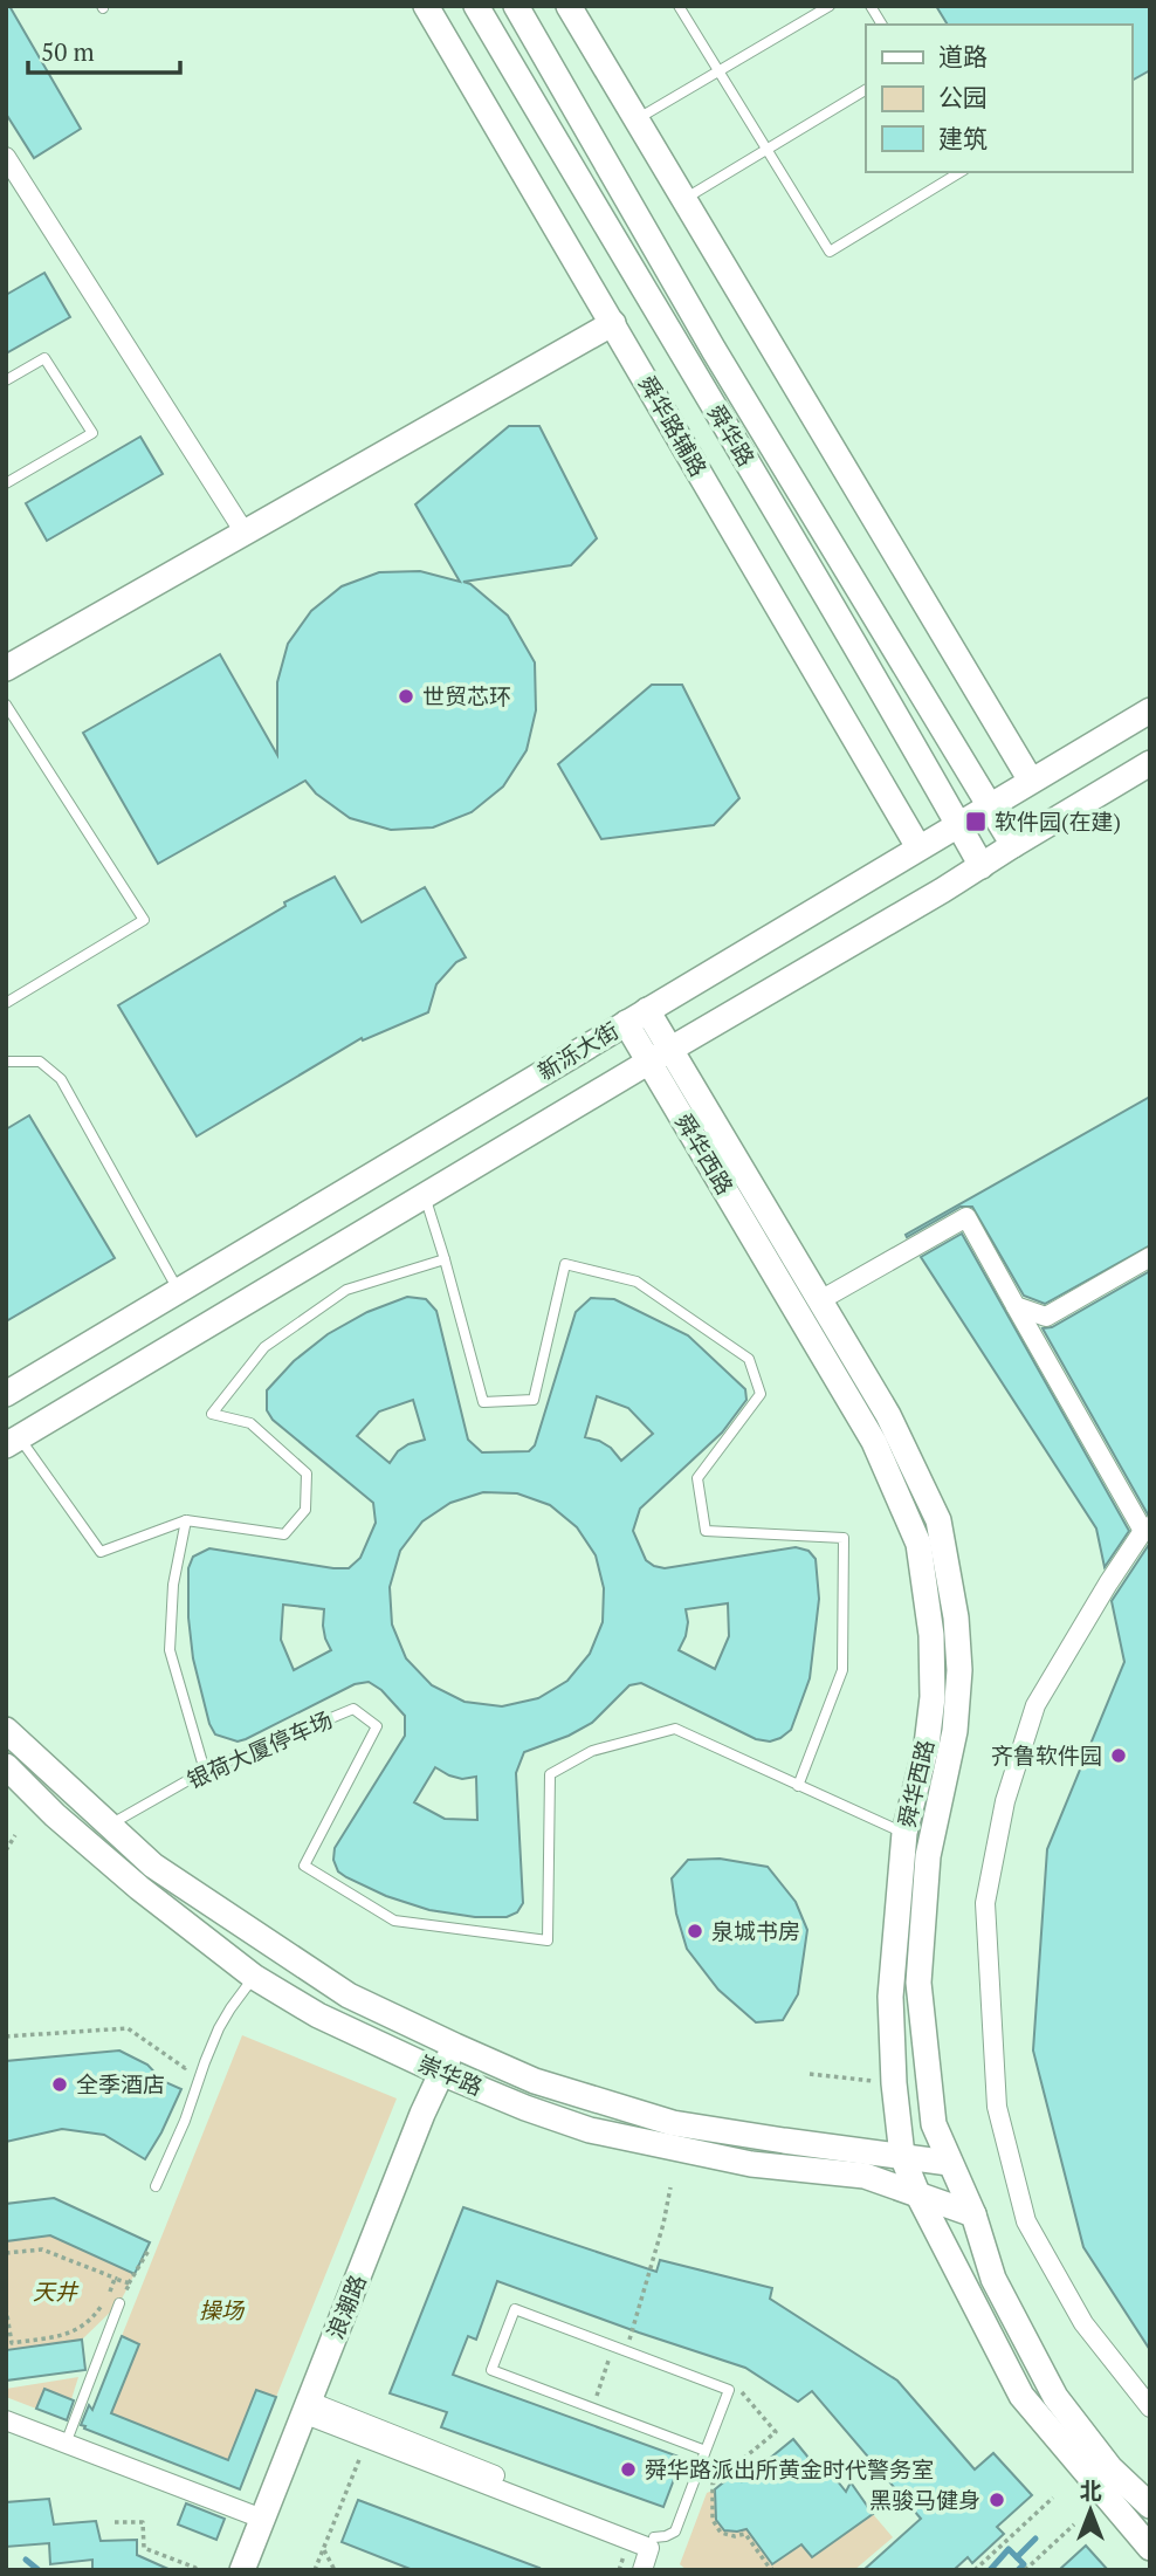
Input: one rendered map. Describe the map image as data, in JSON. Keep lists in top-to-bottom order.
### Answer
{
  "streets": {
    "main road": [
      "舜华路辅路",
      "舜华路",
      "新泺大街",
      "舜华西路",
      "崇华路",
      "浪潮路"
    ],
    "lane": ["银荷大厦停车场"]
  },
  "crossings": [
    ["舜华路辅路", "新泺大街"],
    ["舜华路", "新泺大街"],
    ["新泺大街", "舜华西路"],
    ["舜华西路", "银荷大厦停车场"],
    ["舜华西路", "崇华路"],
    ["银荷大厦停车场", "崇华路"],
    ["崇华路", "浪潮路"]
  ],
  "parks": ["天井", "操场"],
  "places": {
    "other": [
      "世贸芯环",
      "齐鲁软件园",
      "泉城书房",
      "全季酒店",
      "舜华路派出所黄金时代警务室",
      "黑骏马健身"
    ],
    "transit": ["软件园(在建)"]
  },
  "legend": ["道路", "公园", "建筑"],
  "scale_bar": "50 m",
  "north": "top"
}
